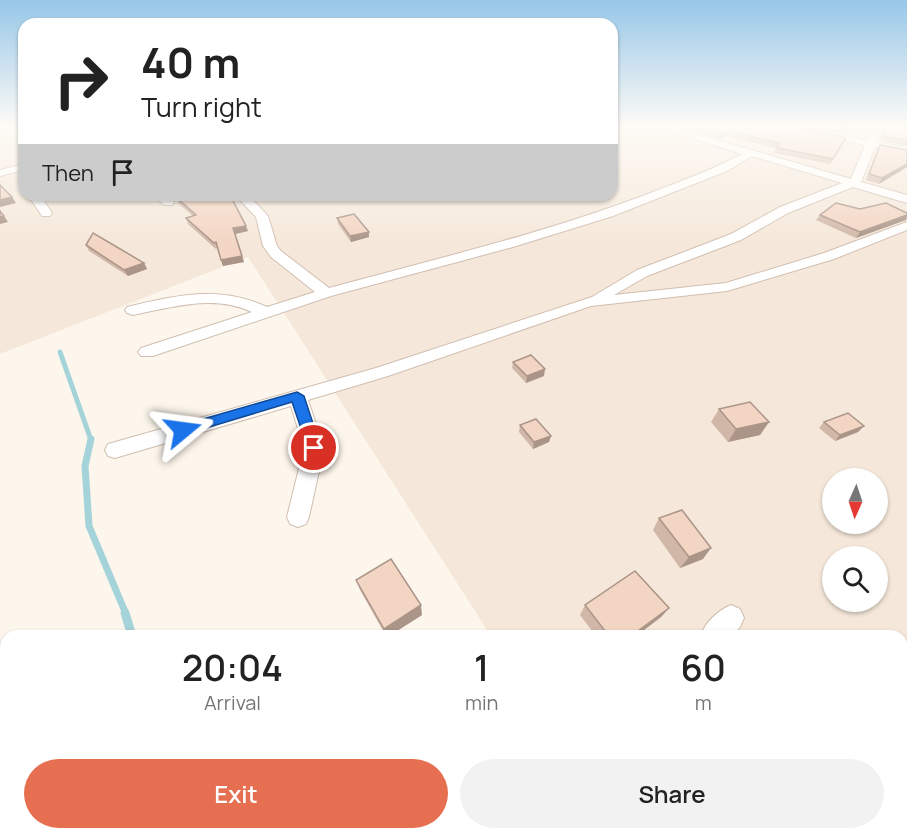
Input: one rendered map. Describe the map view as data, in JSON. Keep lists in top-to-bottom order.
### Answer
{
  "north": "bottom",
  "page": {
    "turn": ["40 m", "Turn right"],
    "then": "Then",
    "eta": [
      "20:04",
      "Arrival",
      "1",
      "min",
      "60",
      "m"
    ],
    "buttons": ["Exit", "Share"]
  }
}
